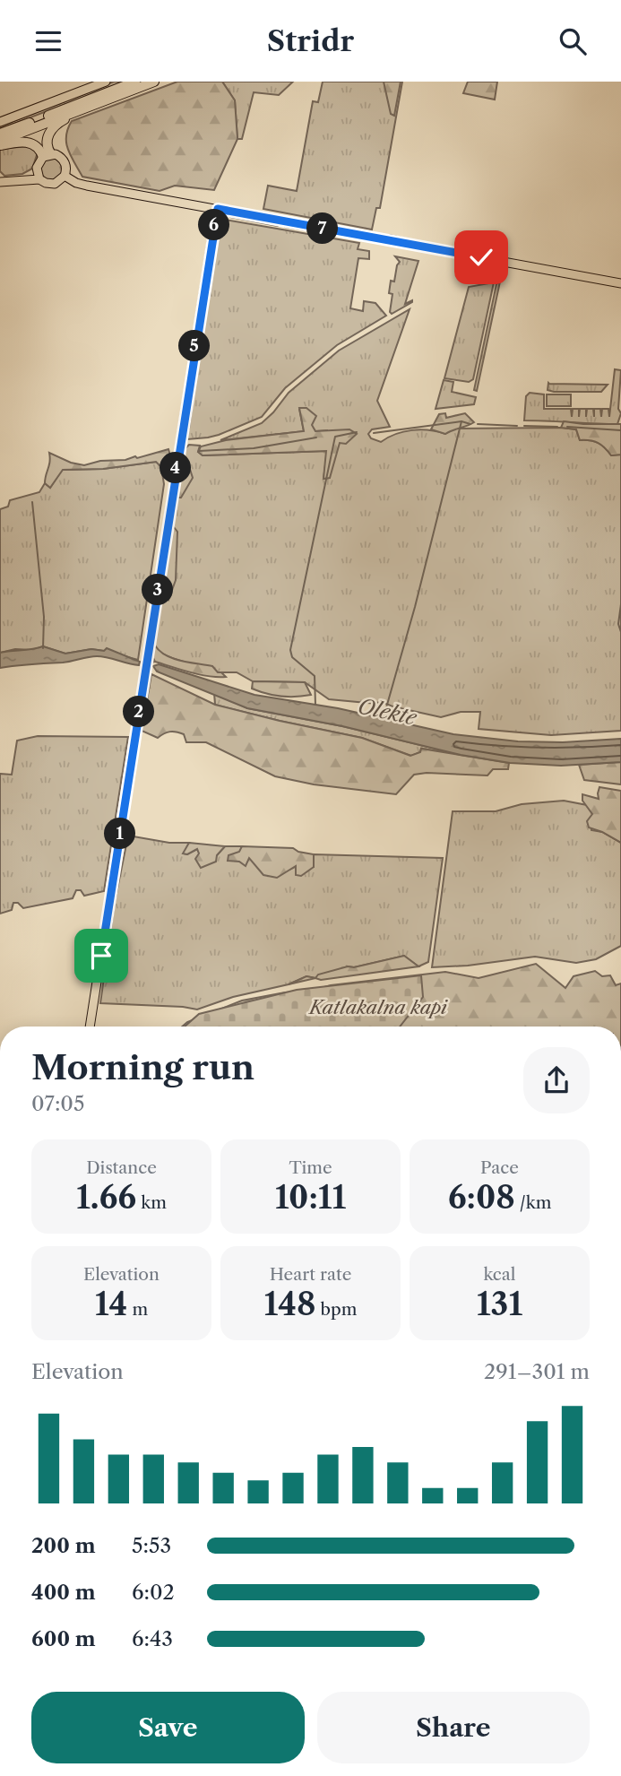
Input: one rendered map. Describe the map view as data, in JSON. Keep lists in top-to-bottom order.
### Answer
{
  "water": ["Olekte"],
  "parks": ["Katlakalna kapi"],
  "page": {
    "header": "Stridr",
    "pins": [
      "6",
      "7",
      "5",
      "4",
      "3",
      "2",
      "1"
    ],
    "heading": ["Morning run", "07:05"],
    "stats": [
      ["Distance", "1.66 km"],
      ["Time", "10:11"],
      ["Pace", "6:08 /km"],
      ["Elevation", "14 m"],
      ["Heart rate", "148 bpm"],
      ["kcal", "131"]
    ],
    "chart": ["Elevation", "291–301 m"],
    "list": [
      {
        "name": "200 m",
        "note": "5:53"
      },
      {
        "name": "400 m",
        "note": "6:02"
      },
      {
        "name": "600 m",
        "note": "6:43"
      }
    ],
    "buttons": ["Save", "Share"]
  }
}
